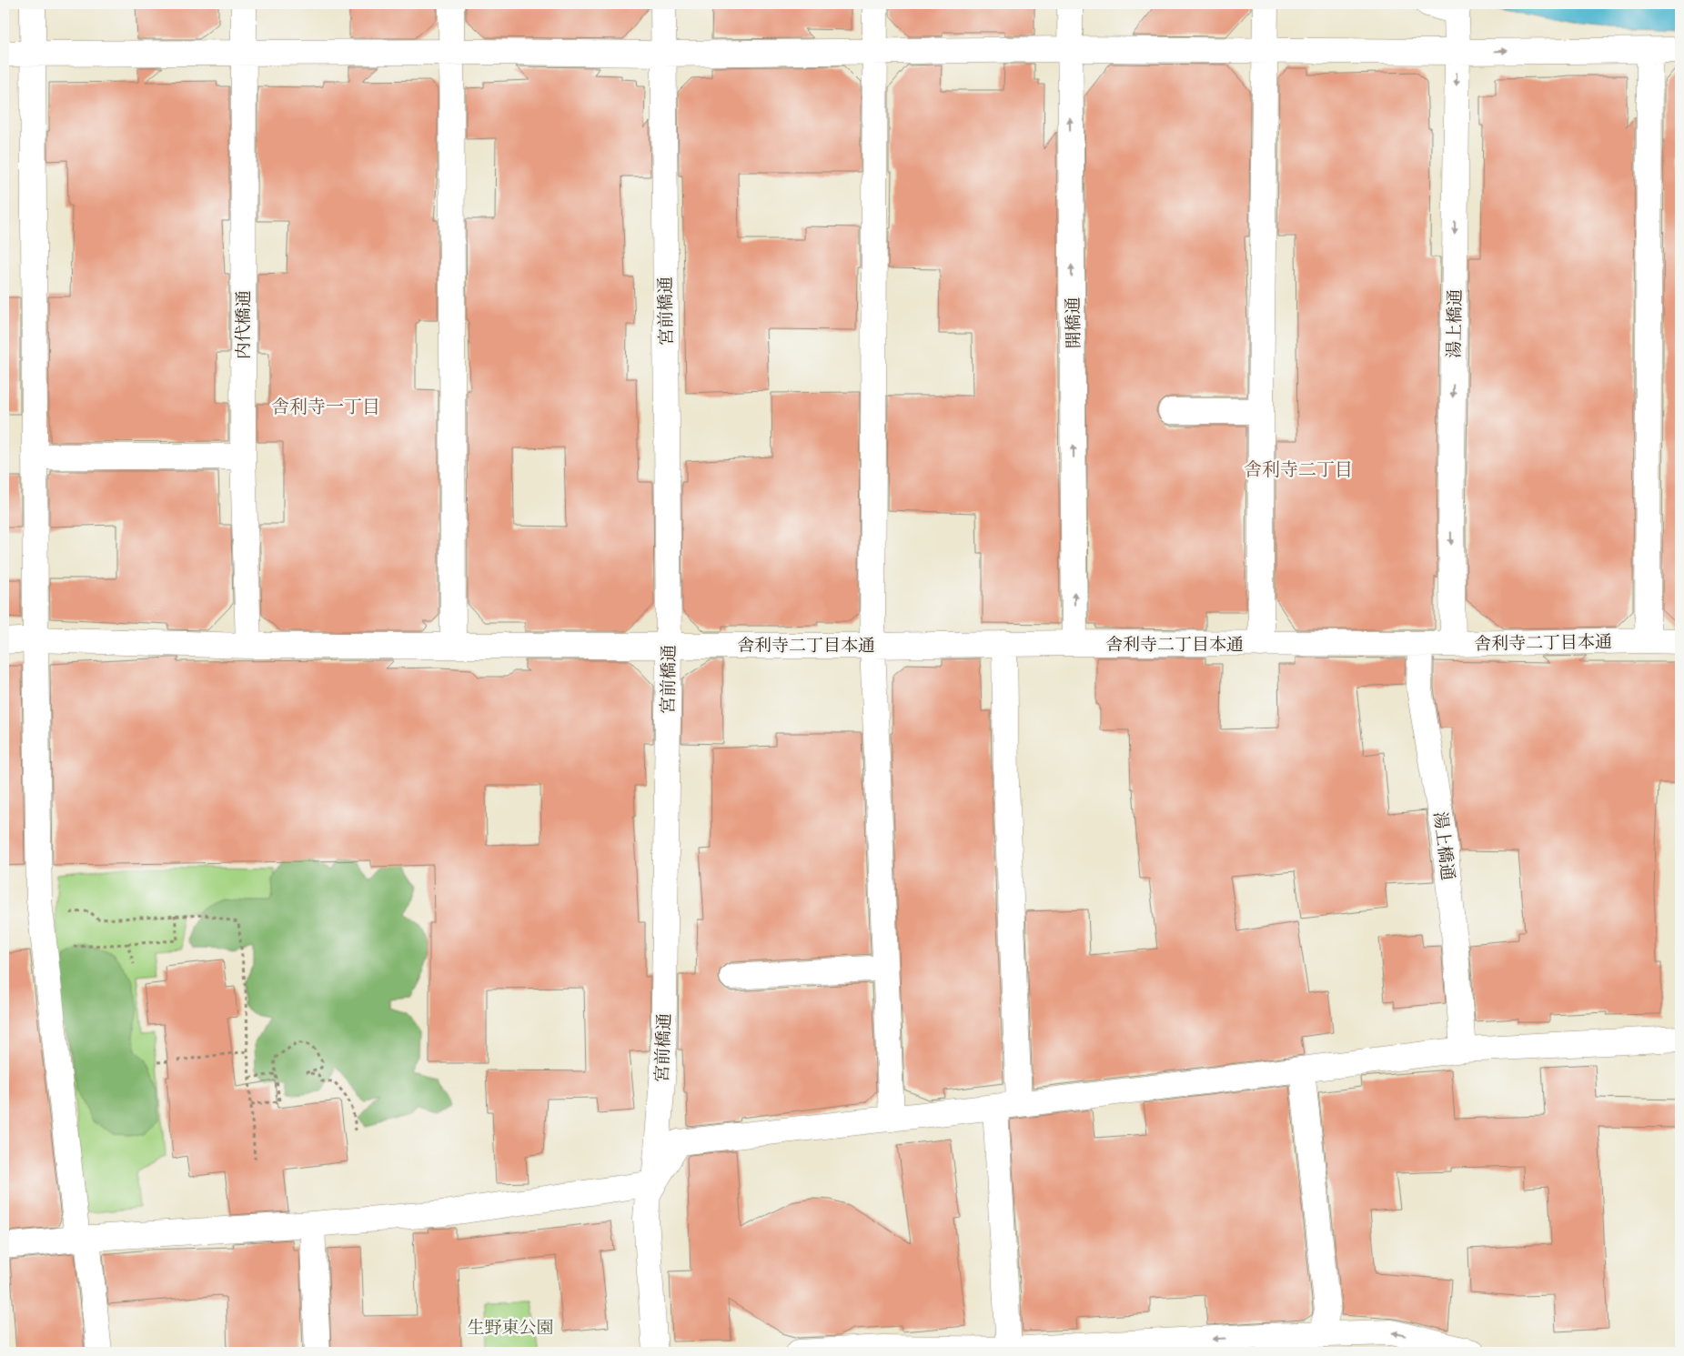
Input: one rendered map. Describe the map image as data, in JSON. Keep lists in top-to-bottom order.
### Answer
{
  "streets": {
    "street": [
      "宮前橋通",
      "開橋通",
      "湯上橋通",
      "内代橋通",
      "舎利寺二丁目本通"
    ]
  },
  "crossings": [
    ["宮前橋通", "舎利寺二丁目本通"],
    ["開橋通", "舎利寺二丁目本通"],
    ["湯上橋通", "舎利寺二丁目本通"],
    ["内代橋通", "舎利寺二丁目本通"]
  ],
  "districts": ["舎利寺一丁目", "舎利寺二丁目"],
  "parks": ["生野東公園"]
}
